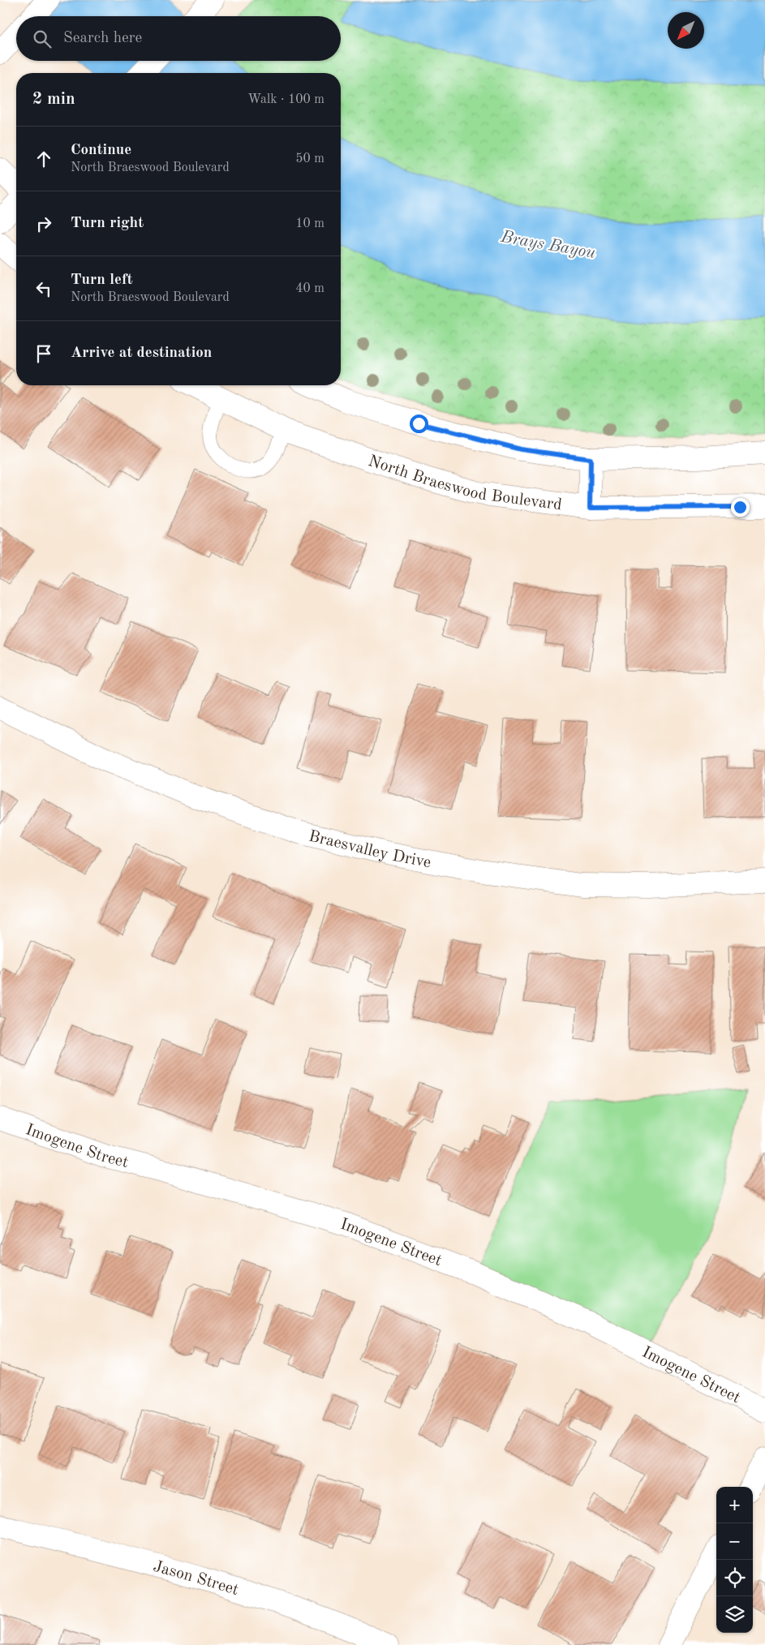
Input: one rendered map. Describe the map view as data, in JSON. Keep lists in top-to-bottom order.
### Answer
{
  "streets": {
    "main road": [
      "North Braeswood Boulevard",
      "Braesvalley Drive",
      "Imogene Street",
      "Jason Street"
    ]
  },
  "water": ["Brays Bayou"],
  "north": "bottom left",
  "page": {
    "search": "Search here",
    "heading": ["2 min", "Walk · 100 m"],
    "list": [
      ["Continue", "North Braeswood Boulevard", "50 m"],
      ["Turn right", "10 m"],
      ["Turn left", "North Braeswood Boulevard", "40 m"],
      "Arrive at destination"
    ],
    "map_buttons": ["+", "−"]
  }
}
